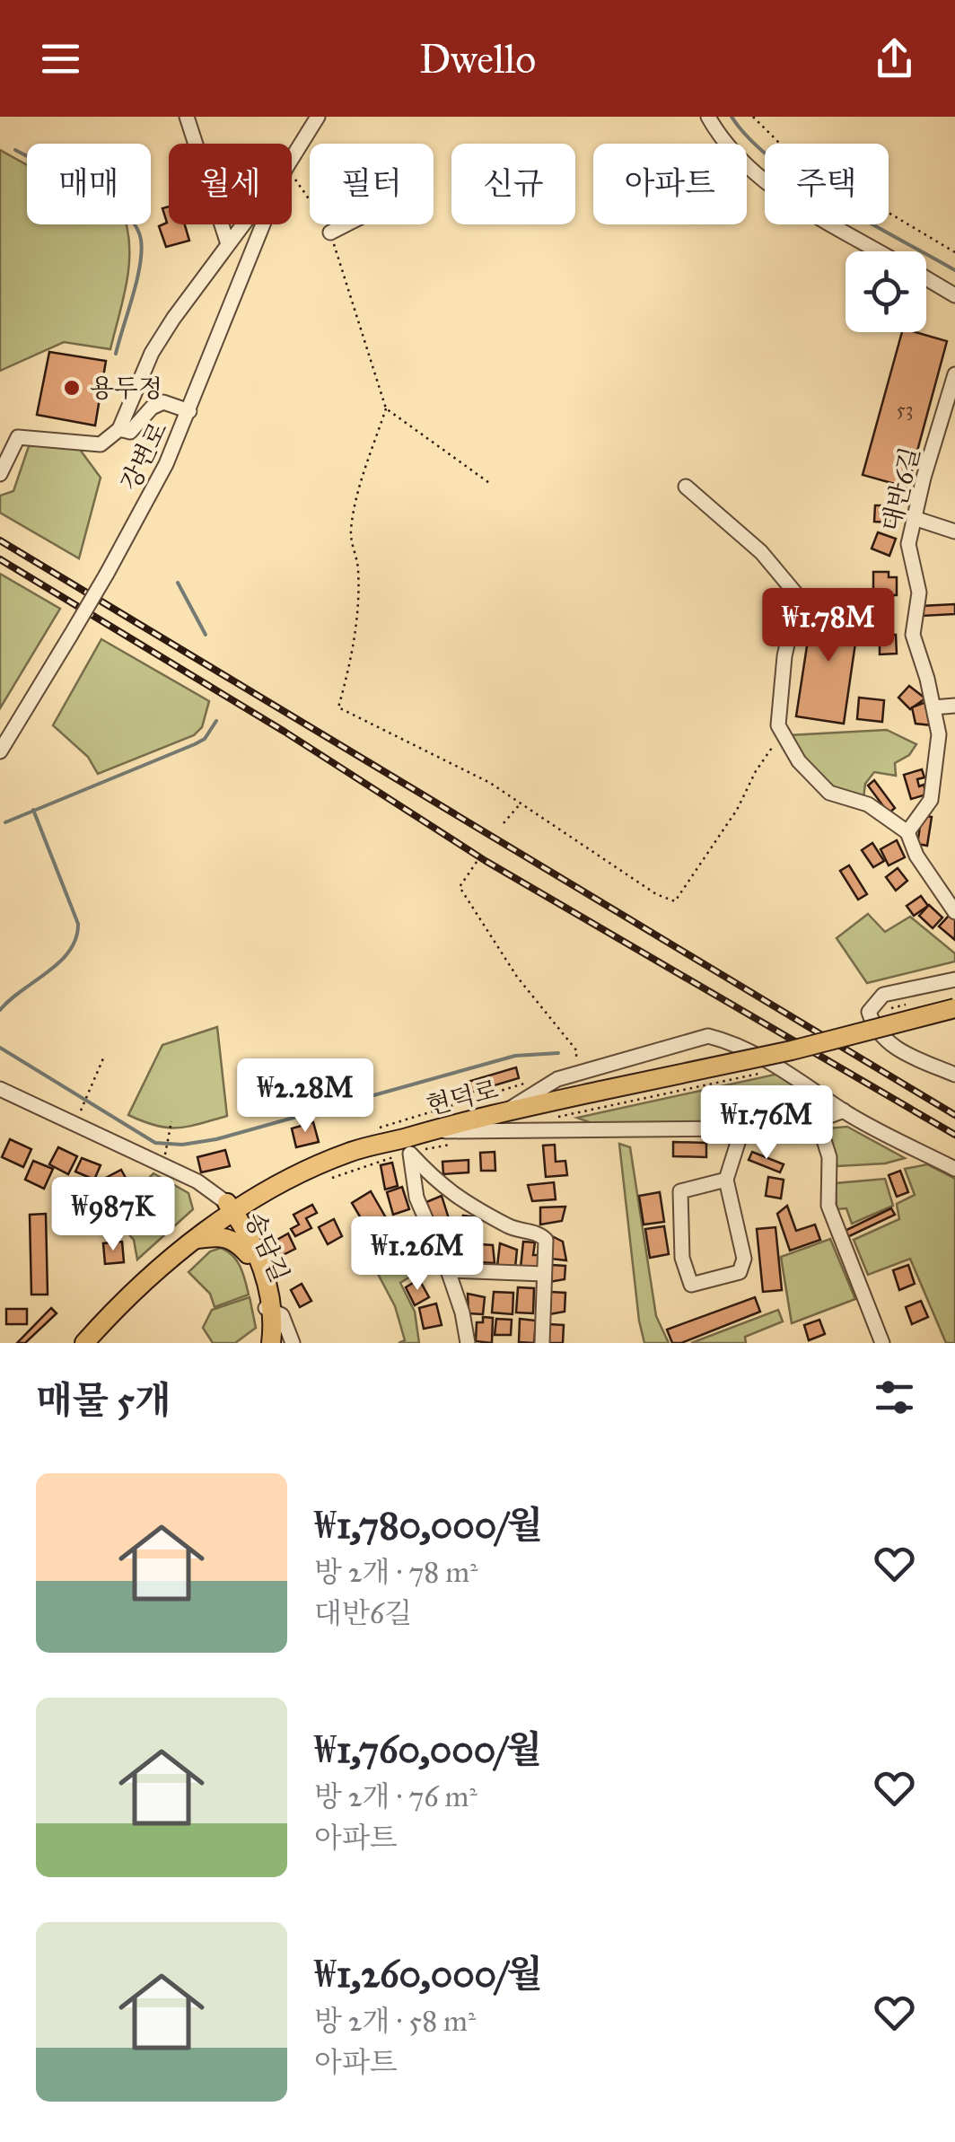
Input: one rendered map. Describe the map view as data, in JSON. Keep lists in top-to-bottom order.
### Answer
{
  "streets": {
    "main road": ["현덕로", "송담길"],
    "street": ["강변로", "대반6길"]
  },
  "crossings": [
    ["현덕로", "송담길"]
  ],
  "places": ["용두정"],
  "house_numbers": ["53"],
  "page": {
    "header": "Dwello",
    "chip": [
      "매매",
      "월세",
      "필터",
      "신규",
      "아파트",
      "주택"
    ],
    "price": [
      "₩1.78M",
      "₩2.28M",
      "₩1.76M",
      "₩987K",
      "₩1.26M"
    ],
    "heading": "매물 5개",
    "list": [
      {
        "name": "₩1,780,000/월",
        "note": "방 2개 · 78 m² · 대반6길"
      },
      {
        "name": "₩1,760,000/월",
        "note": "방 2개 · 76 m² · 아파트"
      },
      {
        "name": "₩1,260,000/월",
        "note": "방 2개 · 58 m² · 아파트"
      }
    ]
  }
}
